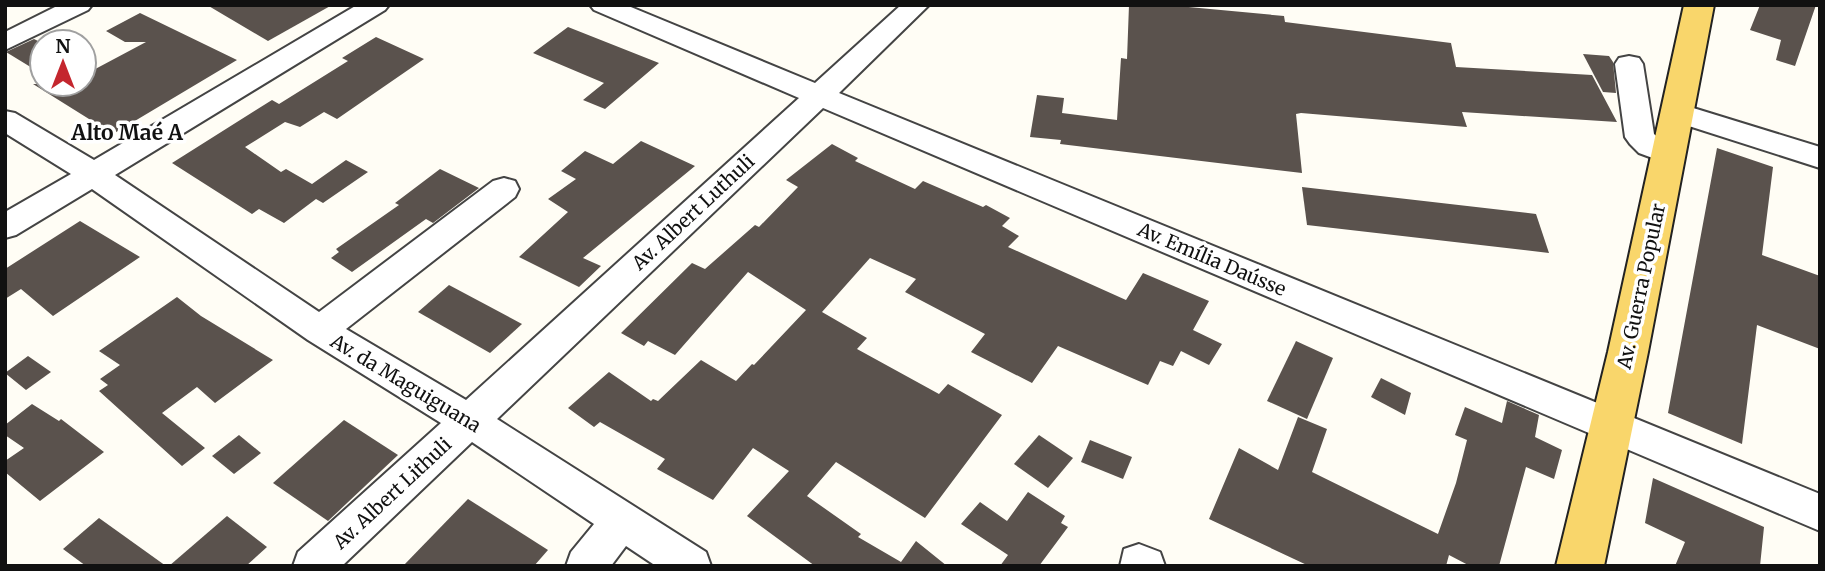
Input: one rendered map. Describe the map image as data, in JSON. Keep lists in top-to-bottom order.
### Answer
{
  "streets": {
    "main road": ["Av. Guerra Popular"],
    "street": [
      "Av. Albert Luthuli",
      "Av. Emília Daússe",
      "Av. da Maguiguana",
      "Av. Albert Lithuli"
    ]
  },
  "crossings": [
    ["Av. Albert Luthuli", "Av. Emília Daússe"],
    ["Av. Albert Luthuli", "Av. da Maguiguana"],
    ["Av. Albert Luthuli", "Av. Albert Lithuli"],
    ["Av. Emília Daússe", "Av. Guerra Popular"],
    ["Av. da Maguiguana", "Av. Albert Lithuli"]
  ],
  "districts": ["Alto Maé A"],
  "north": "top"
}
